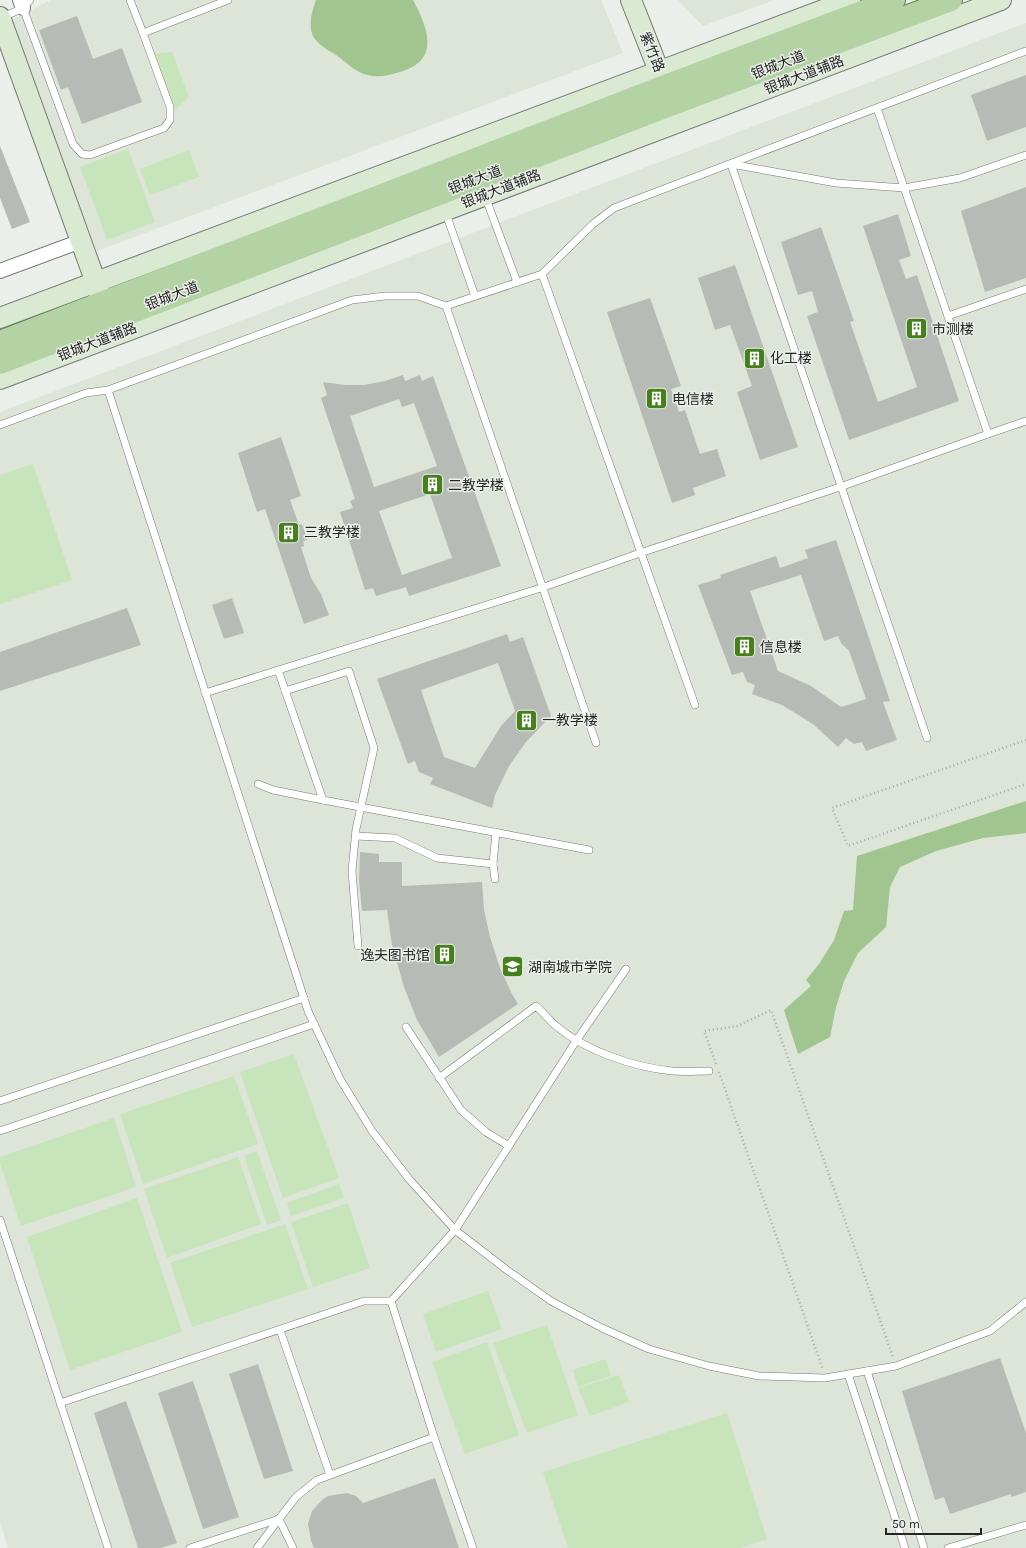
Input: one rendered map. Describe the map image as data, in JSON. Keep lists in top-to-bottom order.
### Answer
{
  "streets": {
    "main road": ["银城大道"],
    "street": ["紫竹路", "银城大道辅路"]
  },
  "crossings": [
    ["紫竹路", "银城大道"]
  ],
  "places": {
    "building": [
      "市测楼",
      "化工楼",
      "电信楼",
      "二教学楼",
      "三教学楼",
      "信息楼",
      "一教学楼",
      "逸夫图书馆"
    ],
    "school or university": ["湖南城市学院"]
  },
  "scale_bar": "50 m"
}
